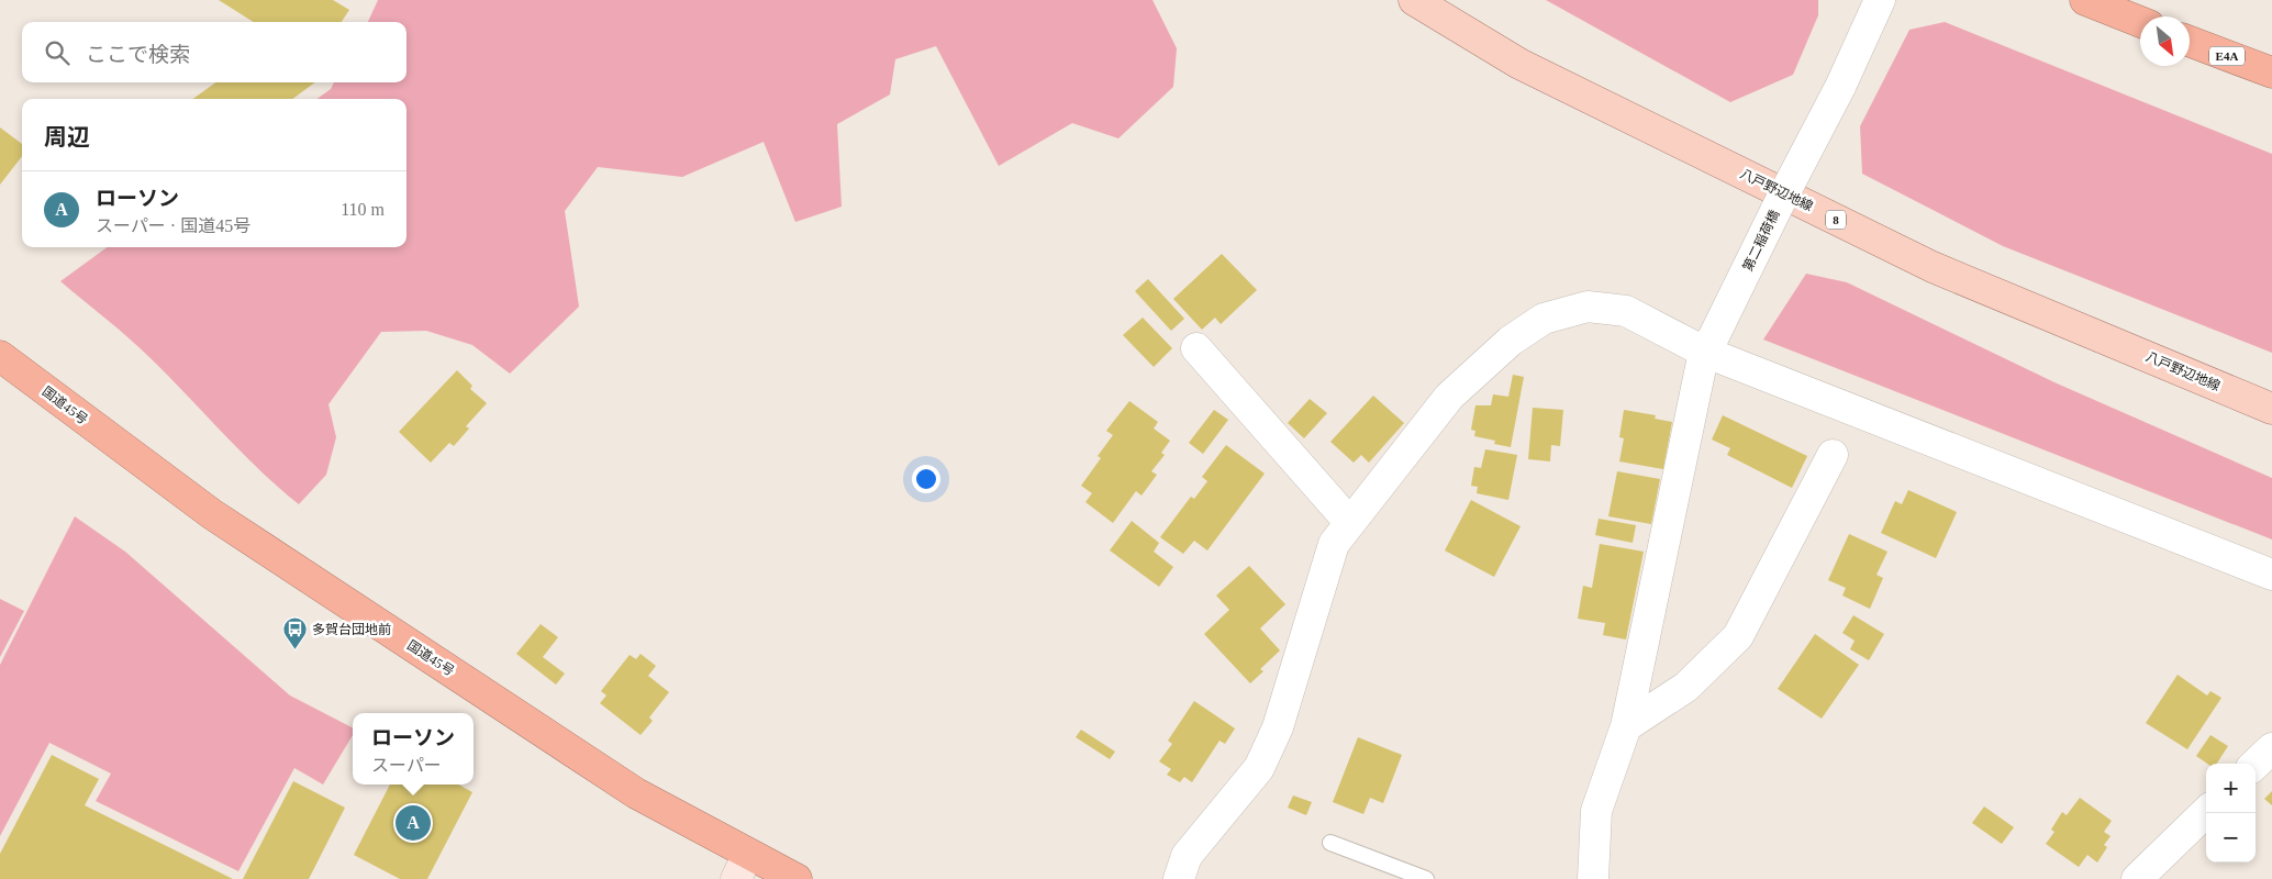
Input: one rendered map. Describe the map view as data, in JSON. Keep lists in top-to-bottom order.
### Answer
{
  "streets": {
    "highway": ["E4A", "国道45号"],
    "main road": ["八戸野辺地線", "8"],
    "street": ["第二稲荷橋"]
  },
  "places": {
    "bus stop": ["多賀台団地前"]
  },
  "north": "bottom right",
  "page": {
    "search": "ここで検索",
    "heading": "周辺",
    "list": [
      {
        "mark": "A",
        "name": "ローソン",
        "note": "スーパー · 国道45号",
        "value": "110 m"
      }
    ],
    "popup": ["ローソン", "スーパー"],
    "map_buttons": ["+", "−"],
    "pins": "A"
  }
}
